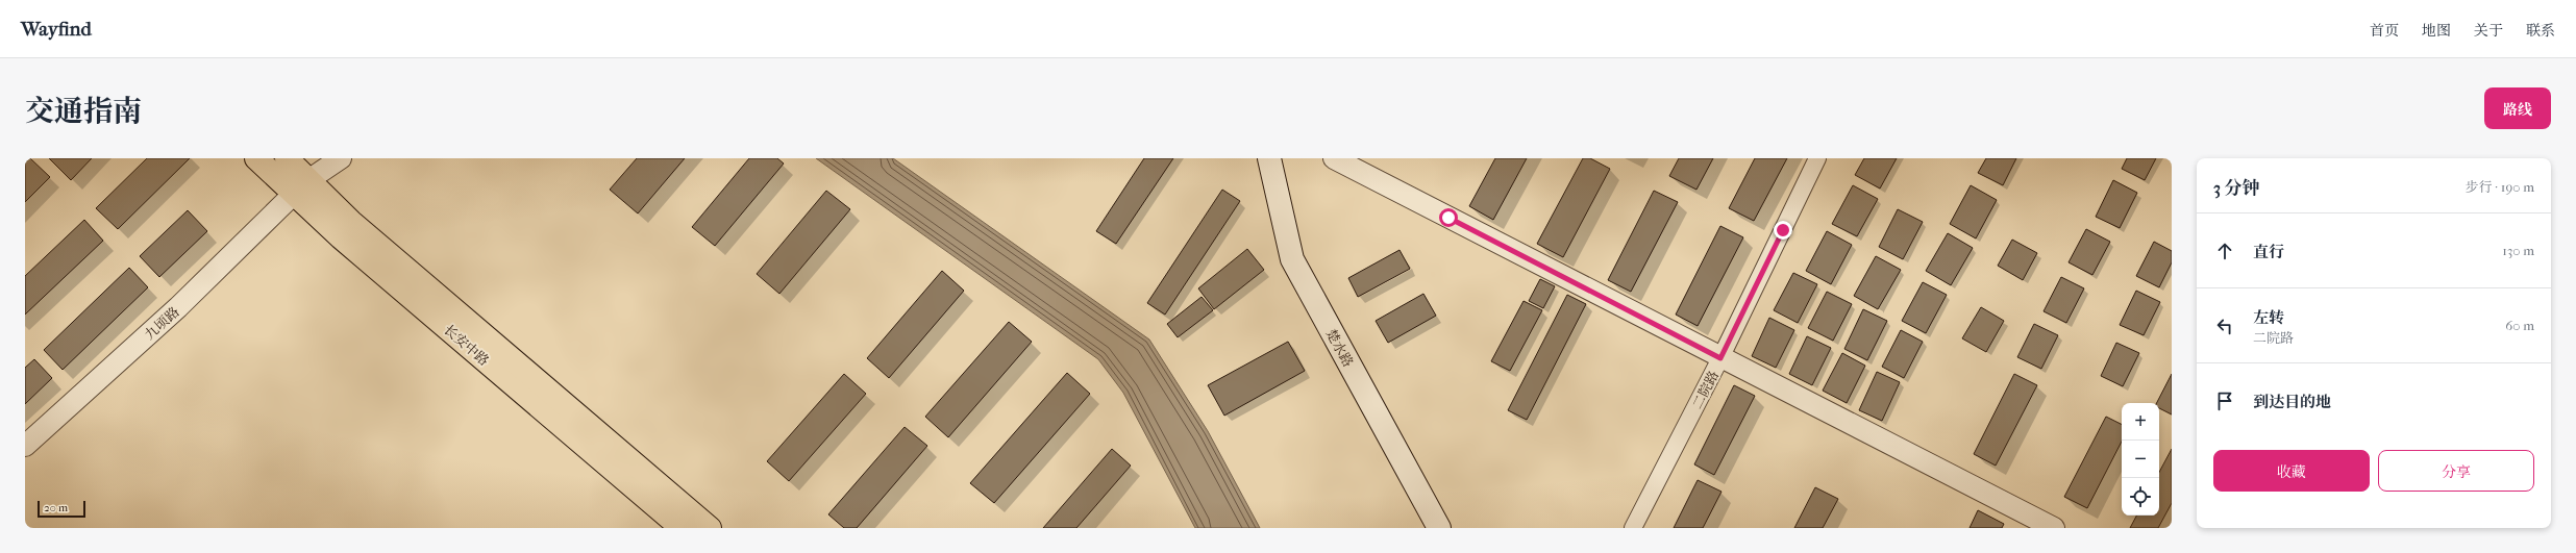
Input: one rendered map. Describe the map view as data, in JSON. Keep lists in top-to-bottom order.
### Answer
{
  "streets": {
    "main road": ["长安中路", "楚水路"],
    "street": ["九顷路", "二院路"]
  },
  "crossings": [
    ["九顷路", "长安中路"]
  ],
  "scale_bar": "20 m",
  "page": {
    "header": "Wayfind",
    "nav": [
      "首页",
      "地图",
      "关于",
      "联系"
    ],
    "title": "交通指南",
    "buttons": [
      "路线",
      ["收藏", "分享"]
    ],
    "heading": ["3 分钟", "步行 · 190 m"],
    "list": [
      ["直行", "130 m"],
      ["左转", "二院路", "60 m"],
      "到达目的地"
    ],
    "map_buttons": ["+", "−"],
    "scale": "20 m"
  }
}
